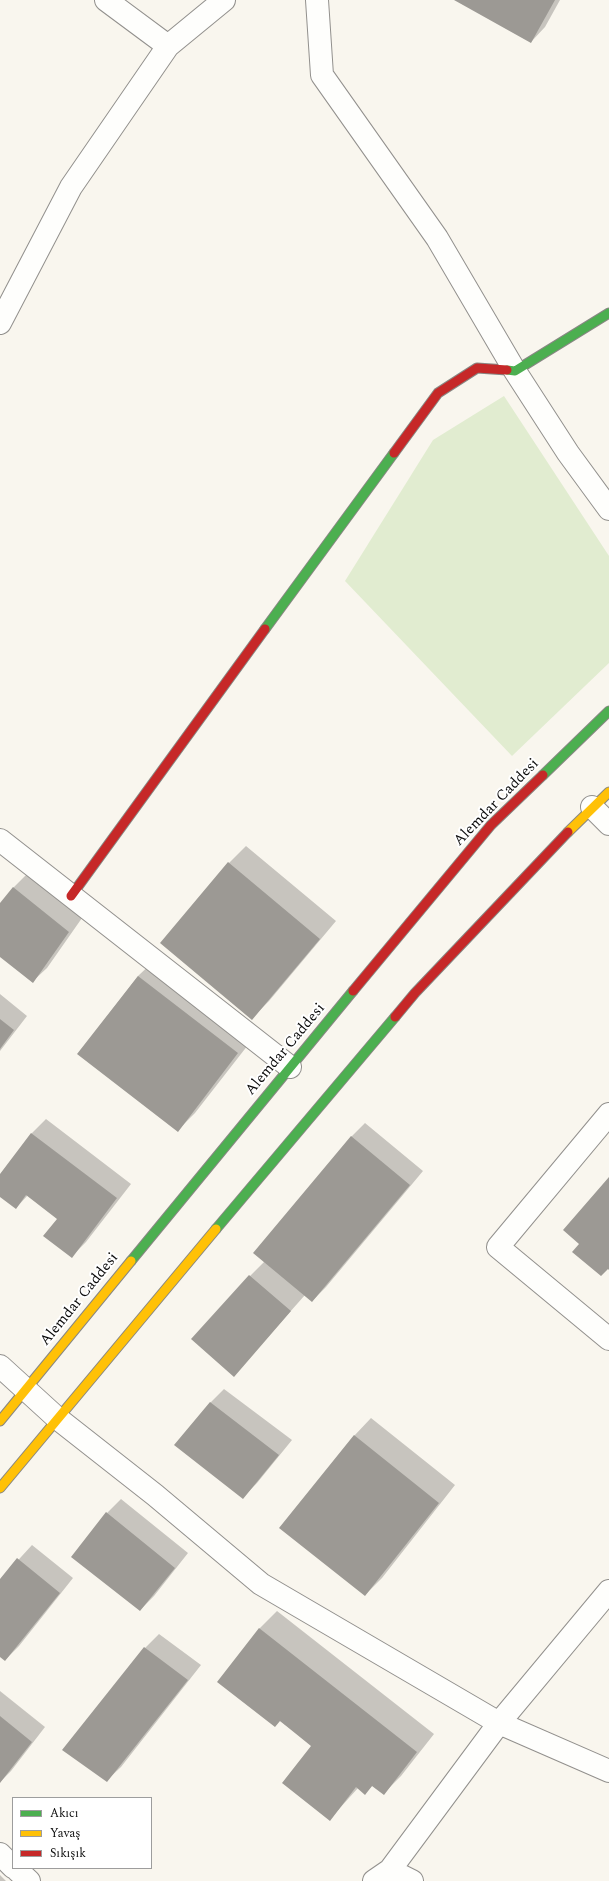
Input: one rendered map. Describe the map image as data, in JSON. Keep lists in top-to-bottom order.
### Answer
{
  "streets": {
    "main road": ["Alemdar Caddesi"]
  },
  "legend": ["Akıcı", "Yavaş", "Sıkışık"]
}
